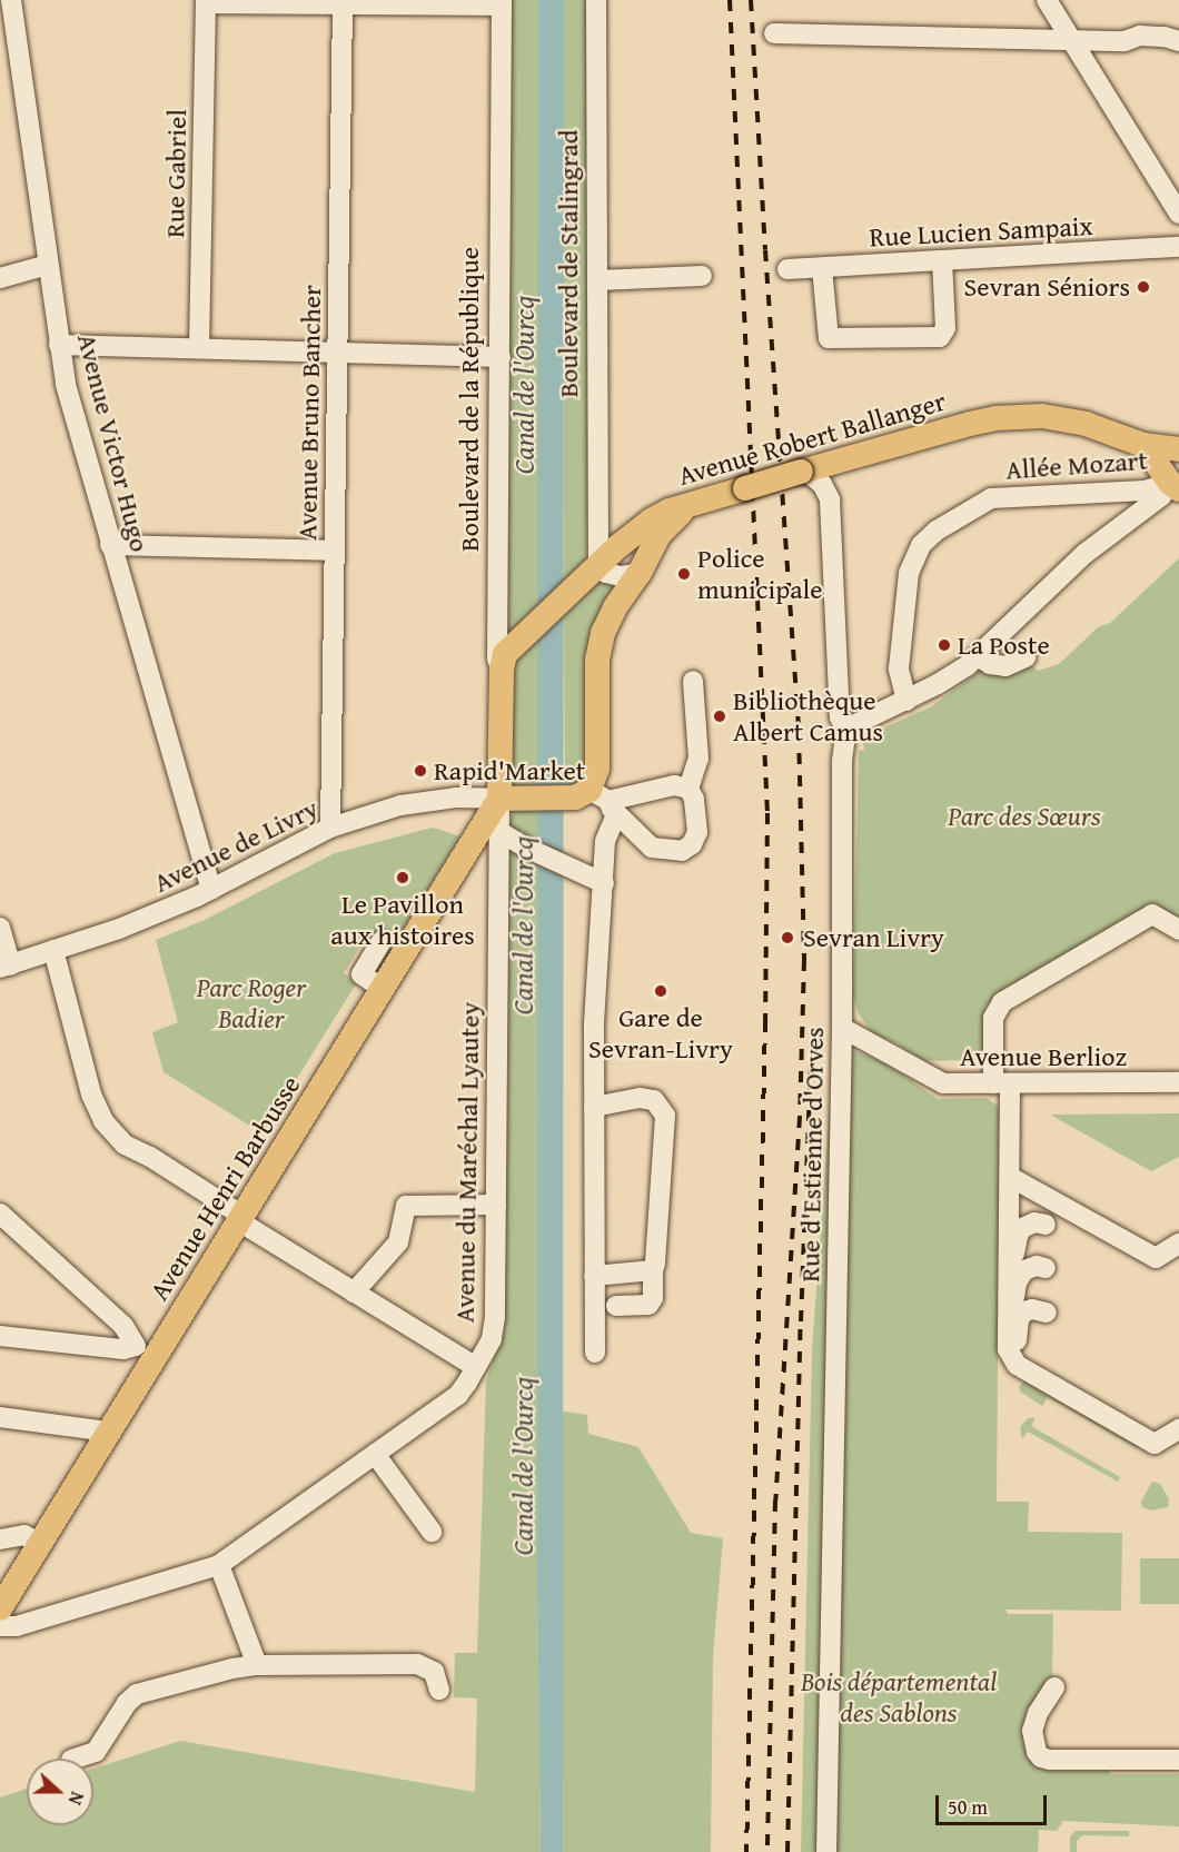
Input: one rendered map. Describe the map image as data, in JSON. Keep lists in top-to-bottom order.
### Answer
{
  "streets": {
    "main road": ["Boulevard de la République", "Avenue Robert Ballanger", "Avenue Henri Barbusse"],
    "street": [
      "Rue Gabriel",
      "Rue Lucien Sampaix",
      "Boulevard de Stalingrad",
      "Avenue Bruno Bancher",
      "Avenue Victor Hugo",
      "Allée Mozart",
      "Avenue de Livry",
      "Avenue Berlioz",
      "Rue d'Estienne d'Orves",
      "Avenue du Maréchal Lyautey"
    ]
  },
  "crossings": [
    ["Boulevard de Stalingrad", "Avenue Robert Ballanger"],
    ["Boulevard de la République", "Avenue Robert Ballanger"],
    ["Boulevard de la République", "Avenue de Livry"],
    ["Boulevard de la République", "Avenue du Maréchal Lyautey"],
    ["Boulevard de la République", "Avenue Henri Barbusse"],
    ["Avenue Bruno Bancher", "Avenue de Livry"],
    ["Avenue Robert Ballanger", "Rue d'Estienne d'Orves"],
    ["Avenue Victor Hugo", "Avenue de Livry"],
    ["Avenue de Livry", "Avenue du Maréchal Lyautey"],
    ["Avenue de Livry", "Avenue Henri Barbusse"],
    ["Avenue Berlioz", "Rue d'Estienne d'Orves"],
    ["Avenue du Maréchal Lyautey", "Avenue Henri Barbusse"]
  ],
  "water": ["Canal de l'Ourcq"],
  "parks": ["Parc des Sœurs", "Parc Roger Badier", "Bois départemental des Sablons"],
  "places": [
    "Sevran Séniors",
    "Police municipale",
    "La Poste",
    "Bibliothèque Albert Camus",
    "Rapid'Market",
    "Le Pavillon aux histoires",
    "Sevran Livry",
    "Gare de Sevran-Livry"
  ],
  "scale_bar": "50 m",
  "north": "right"
}
